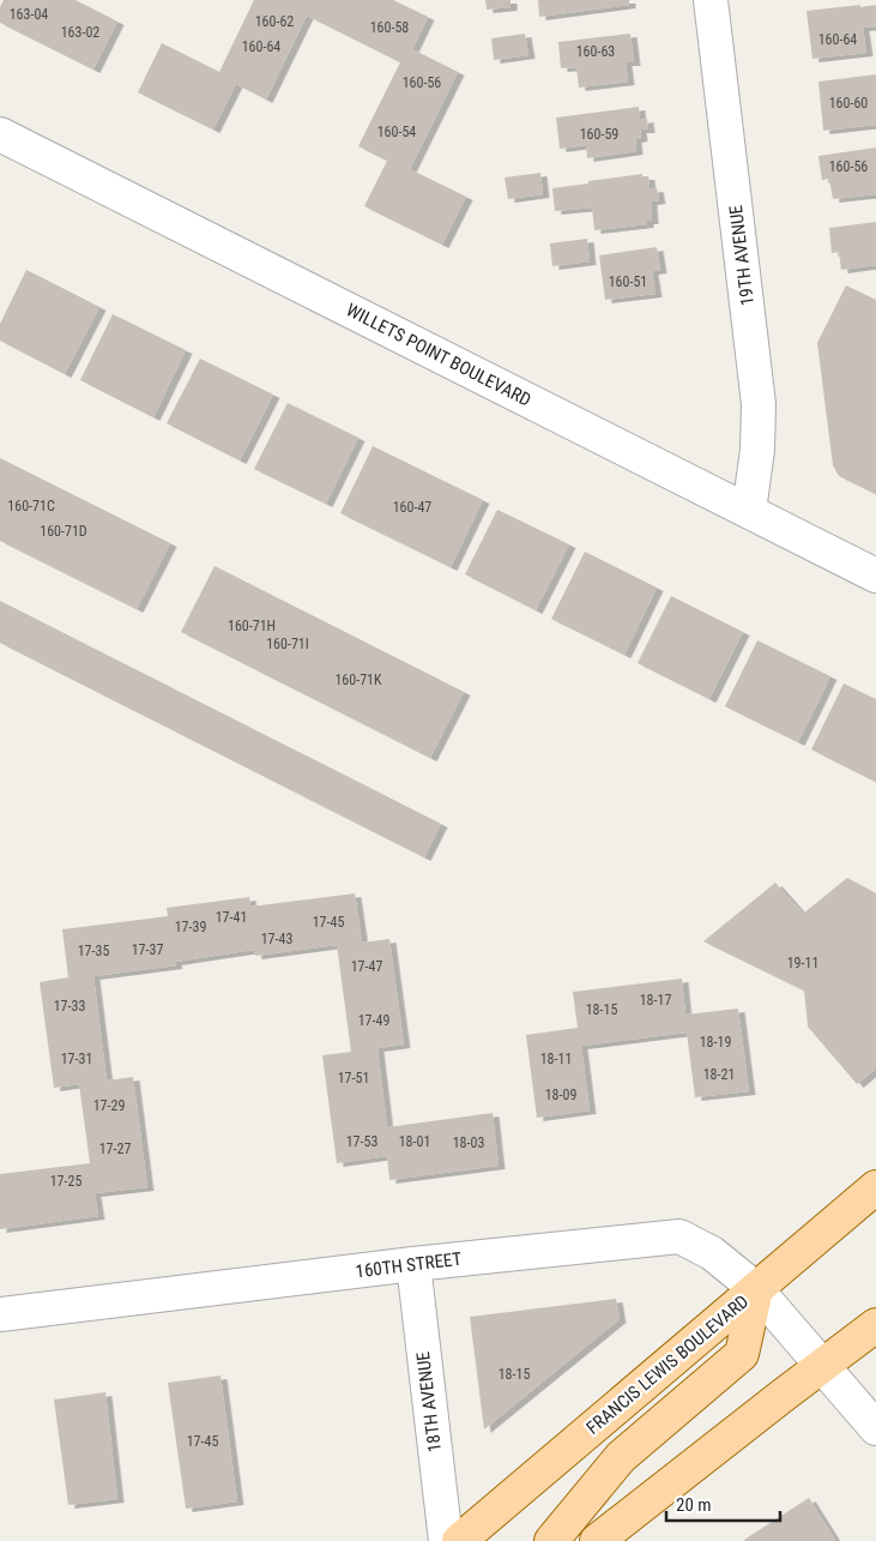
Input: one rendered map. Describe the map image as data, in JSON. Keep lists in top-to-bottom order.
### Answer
{
  "streets": {
    "main road": ["FRANCIS LEWIS BOULEVARD"],
    "street": [
      "19TH AVENUE",
      "WILLETS POINT BOULEVARD",
      "160TH STREET",
      "18TH AVENUE"
    ]
  },
  "crossings": [
    ["19TH AVENUE", "WILLETS POINT BOULEVARD"],
    ["160TH STREET", "FRANCIS LEWIS BOULEVARD"],
    ["160TH STREET", "18TH AVENUE"]
  ],
  "house_numbers": [
    "163-04",
    "160-62",
    "160-58",
    "163-02",
    "160-64",
    "160-64",
    "160-63",
    "160-56",
    "160-60",
    "160-54",
    "160-59",
    "160-56",
    "160-51",
    "160-71C",
    "160-47",
    "160-71D",
    "160-71H",
    "160-71I",
    "160-71K",
    "17-41",
    "17-45",
    "17-39",
    "17-43",
    "17-37",
    "17-35",
    "19-11",
    "17-47",
    "18-17",
    "17-33",
    "18-15",
    "17-49",
    "18-19",
    "17-31",
    "18-11",
    "18-21",
    "17-51",
    "18-09",
    "17-29",
    "17-53",
    "18-01",
    "18-03",
    "17-27",
    "17-25",
    "18-15",
    "17-45"
  ],
  "scale_bar": "20 m"
}
